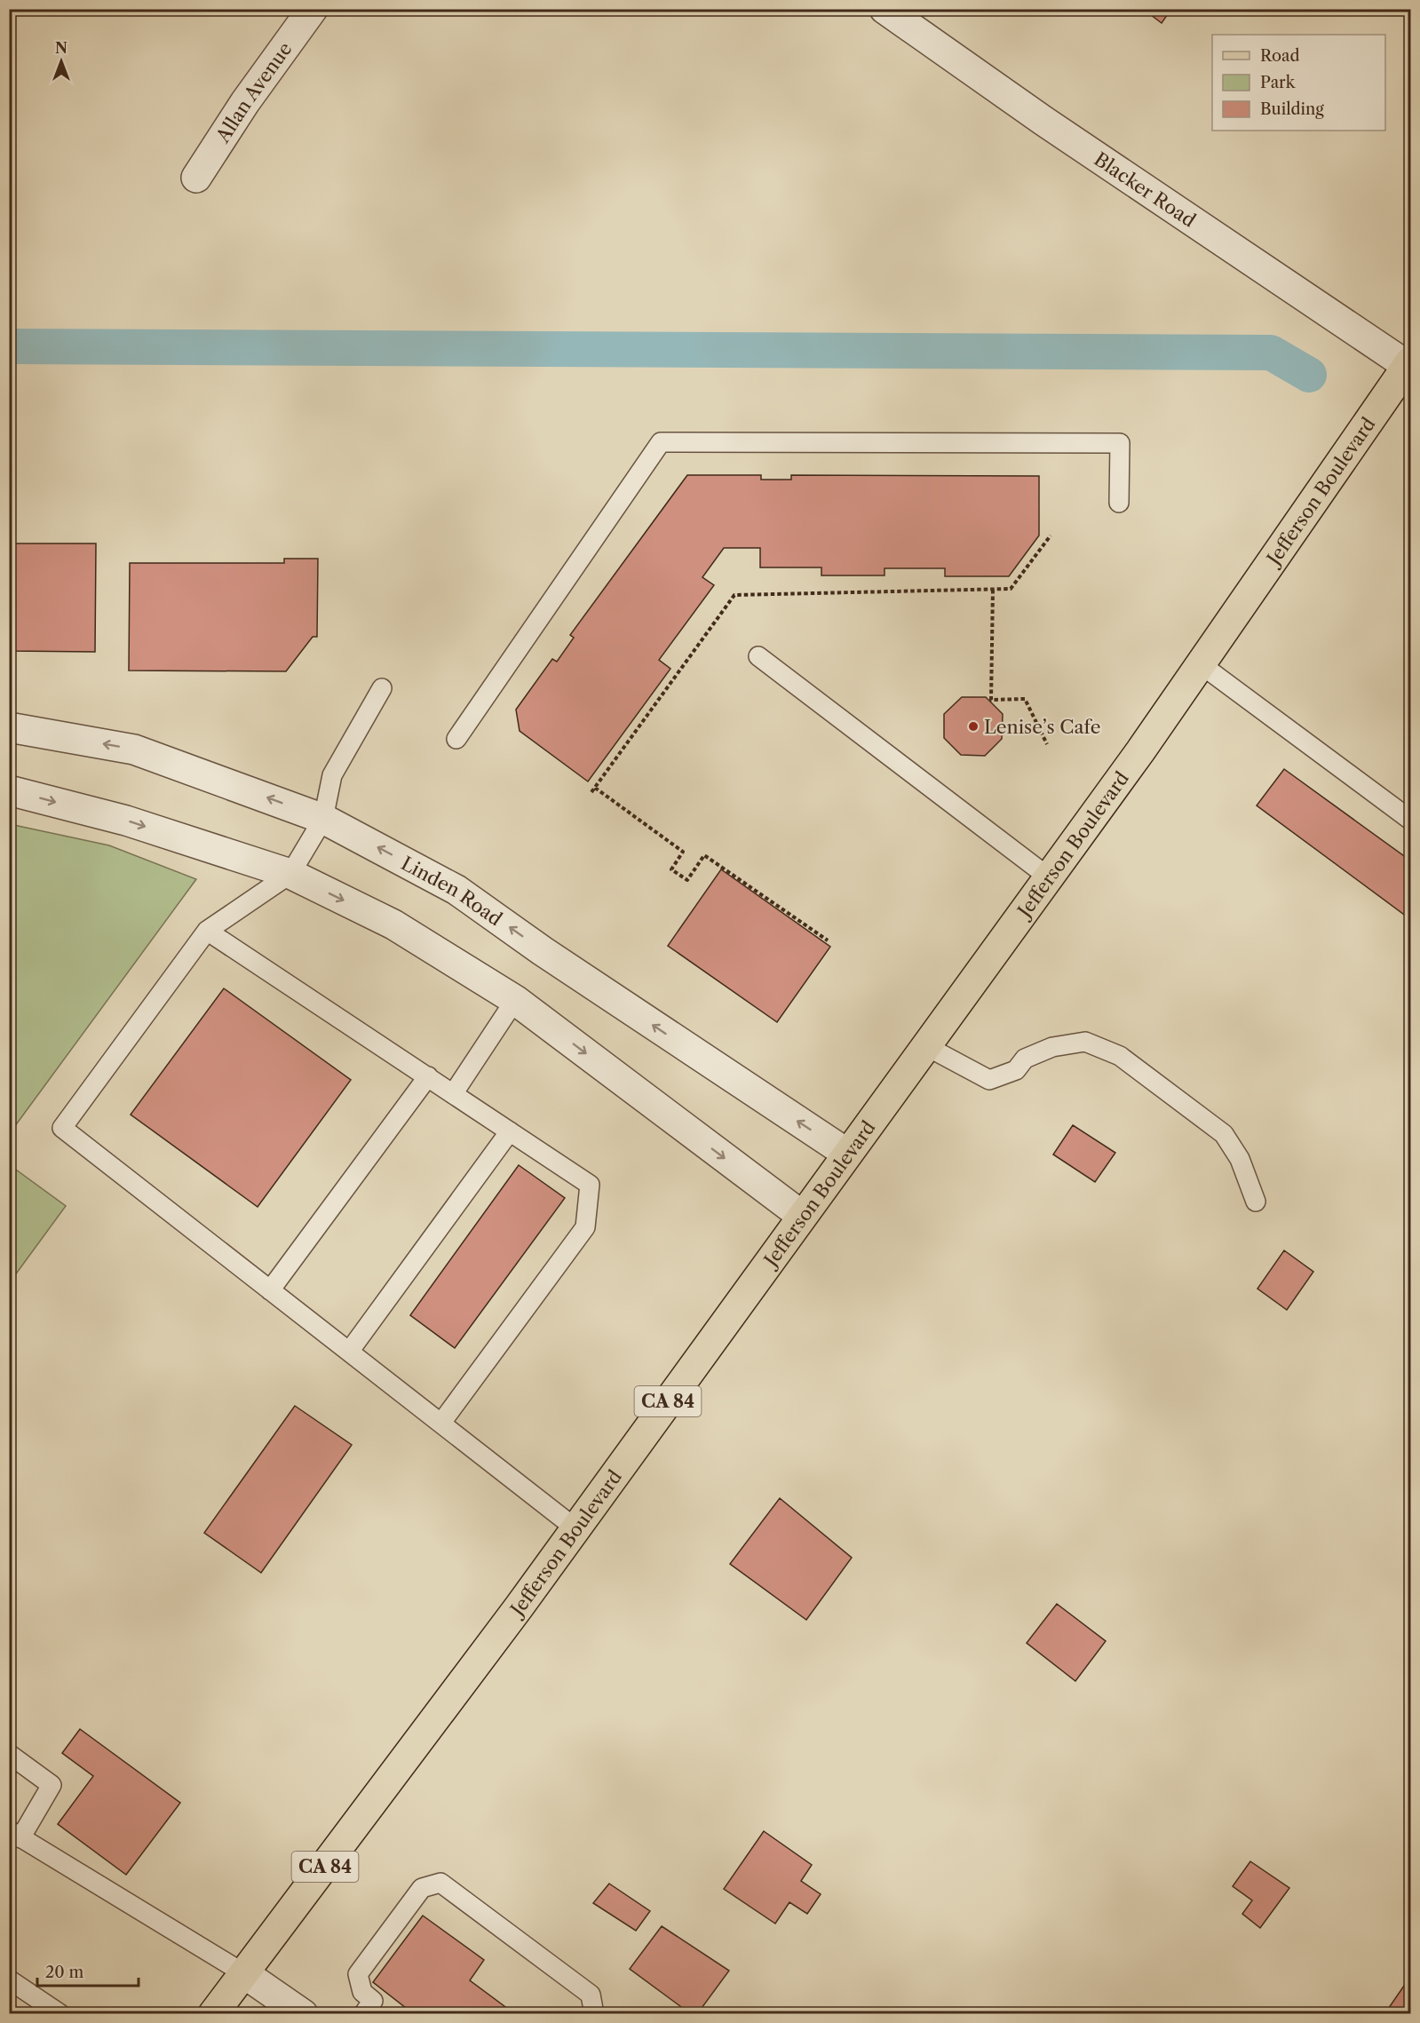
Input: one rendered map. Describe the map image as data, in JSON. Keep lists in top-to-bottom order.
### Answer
{
  "streets": {
    "main road": ["Jefferson Boulevard", "CA 84"],
    "street": ["Allan Avenue", "Blacker Road", "Linden Road"]
  },
  "crossings": [
    ["Blacker Road", "Jefferson Boulevard"],
    ["Jefferson Boulevard", "Linden Road"]
  ],
  "places": ["Lenise’s Cafe"],
  "legend": ["Road", "Park", "Building"],
  "scale_bar": "20 m",
  "north": "top"
}
